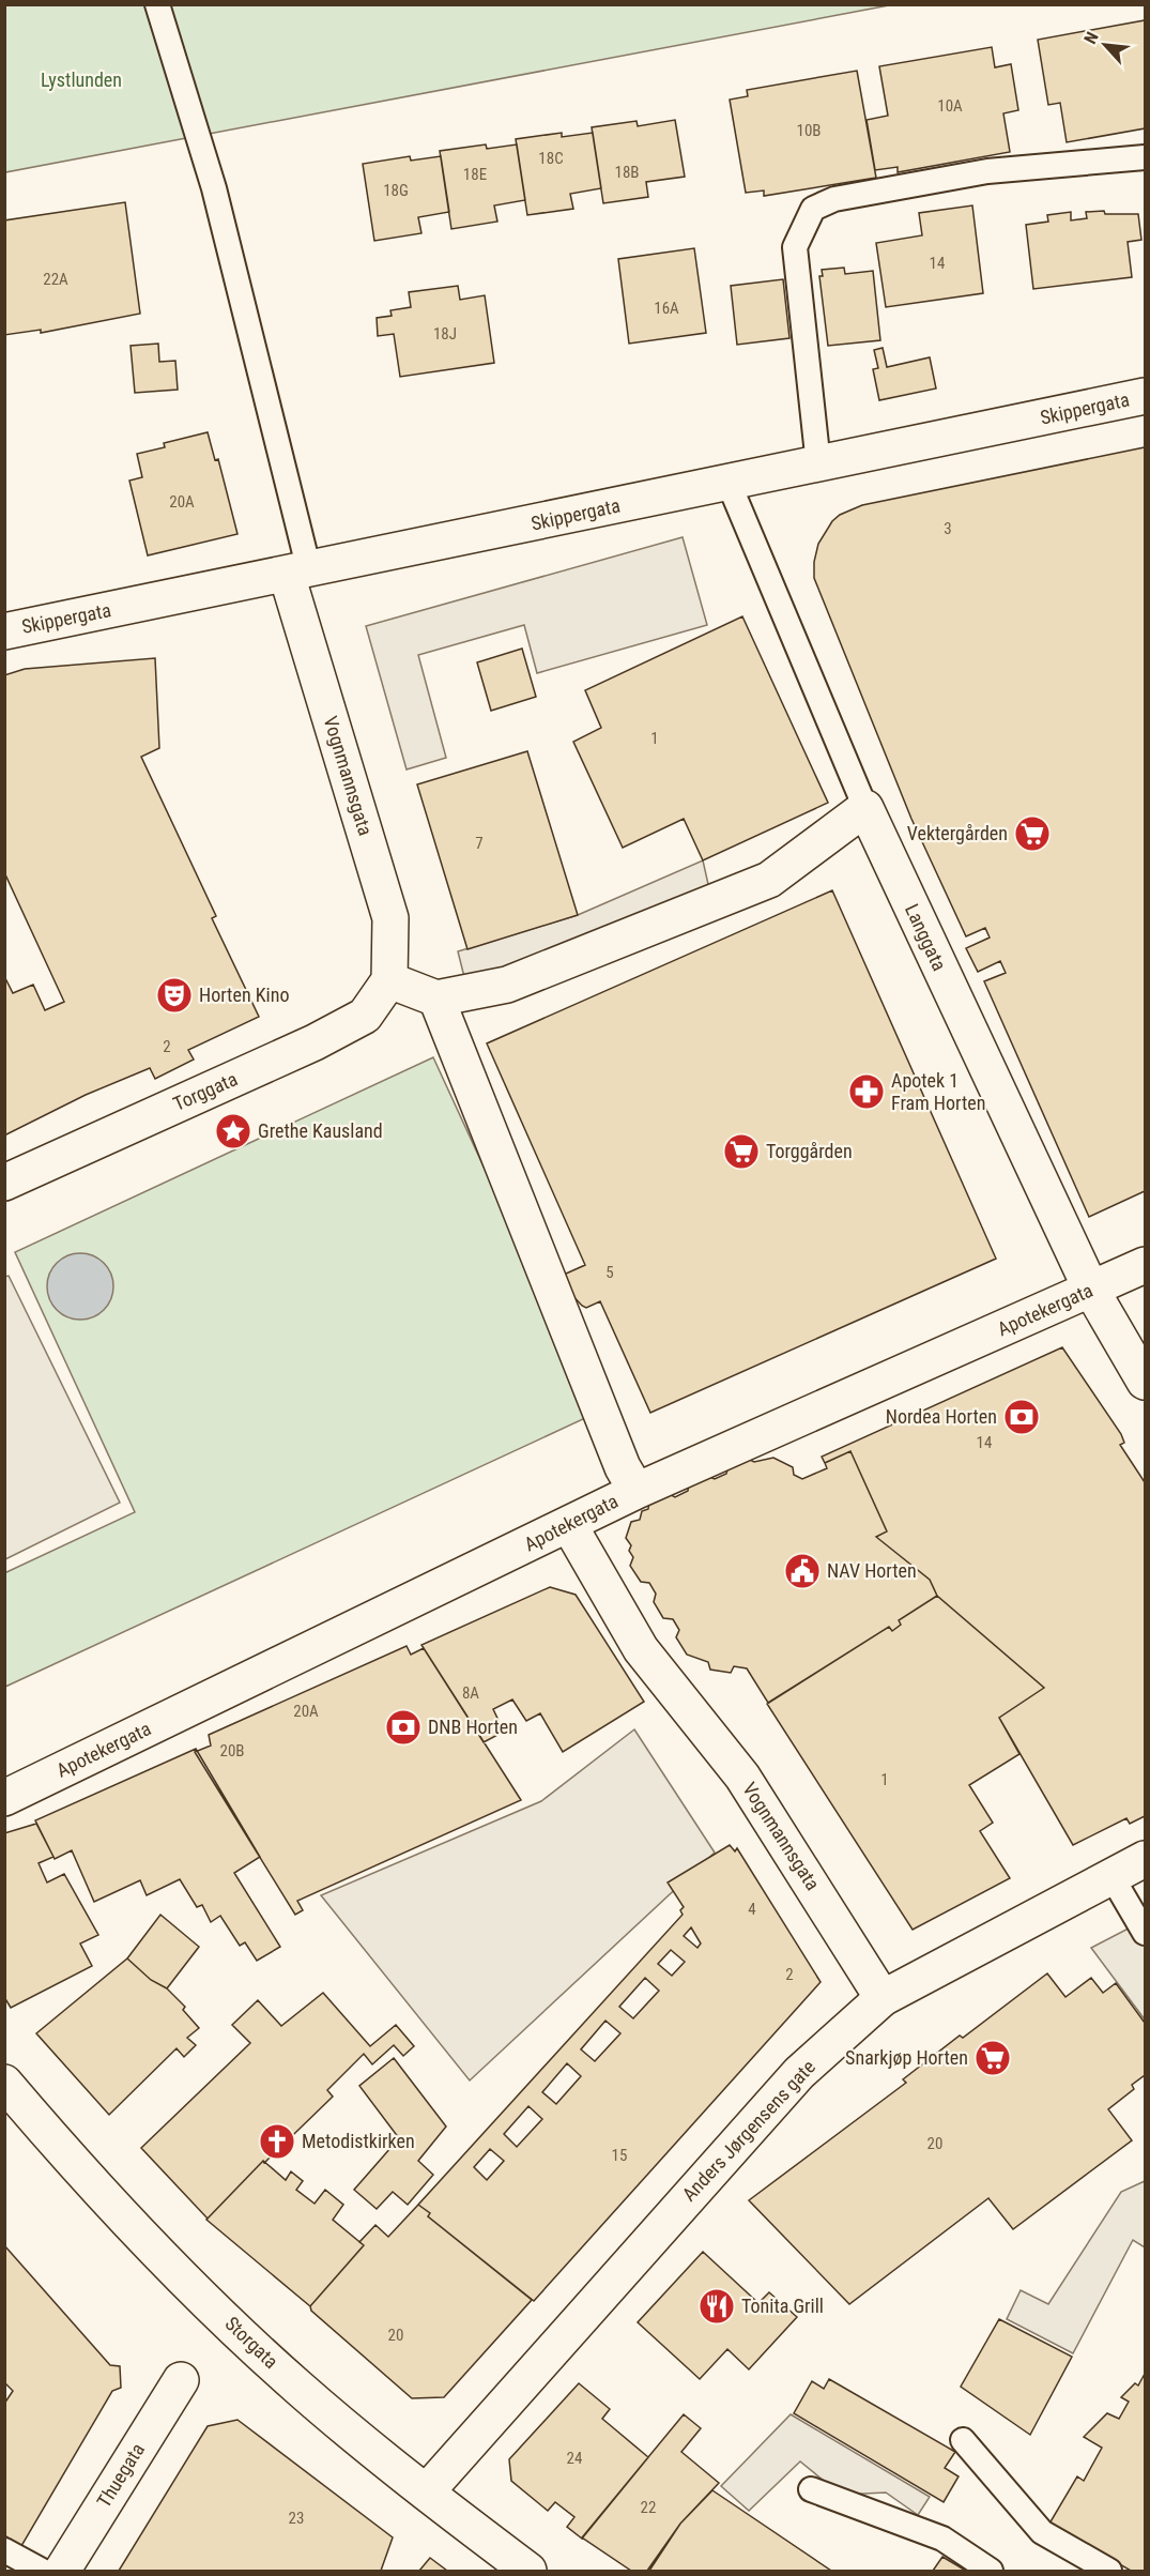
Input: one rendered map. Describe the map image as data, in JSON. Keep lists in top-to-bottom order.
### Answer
{
  "streets": {
    "street": [
      "Skippergata",
      "Vognmannsgata",
      "Langgata",
      "Torggata",
      "Apotekergata",
      "Anders Jørgensens gate",
      "Storgata",
      "Thuegata"
    ]
  },
  "crossings": [
    ["Skippergata", "Vognmannsgata"],
    ["Skippergata", "Langgata"],
    ["Vognmannsgata", "Torggata"],
    ["Vognmannsgata", "Apotekergata"],
    ["Vognmannsgata", "Anders Jørgensens gate"],
    ["Langgata", "Apotekergata"],
    ["Anders Jørgensens gate", "Storgata"]
  ],
  "parks": ["Lystlunden"],
  "places": {
    "supermarket": ["Vektergården", "Torggården", "Snarkjøp Horten"],
    "theatre": ["Horten Kino"],
    "pharmacy": ["Apotek 1 Fram Horten"],
    "place": ["Grethe Kausland"],
    "bank": ["Nordea Horten", "DNB Horten"],
    "public building": ["NAV Horten"],
    "church": ["Metodistkirken"],
    "restaurant": ["Tonita Grill"]
  },
  "house_numbers": [
    "10A",
    "10B",
    "18C",
    "18B",
    "18E",
    "18G",
    "14",
    "22A",
    "16A",
    "18J",
    "20A",
    "3",
    "1",
    "7",
    "2",
    "5",
    "14",
    "8A",
    "20A",
    "20B",
    "1",
    "4",
    "2",
    "20",
    "15",
    "20",
    "24",
    "22",
    "23"
  ],
  "north": "top left"
}
